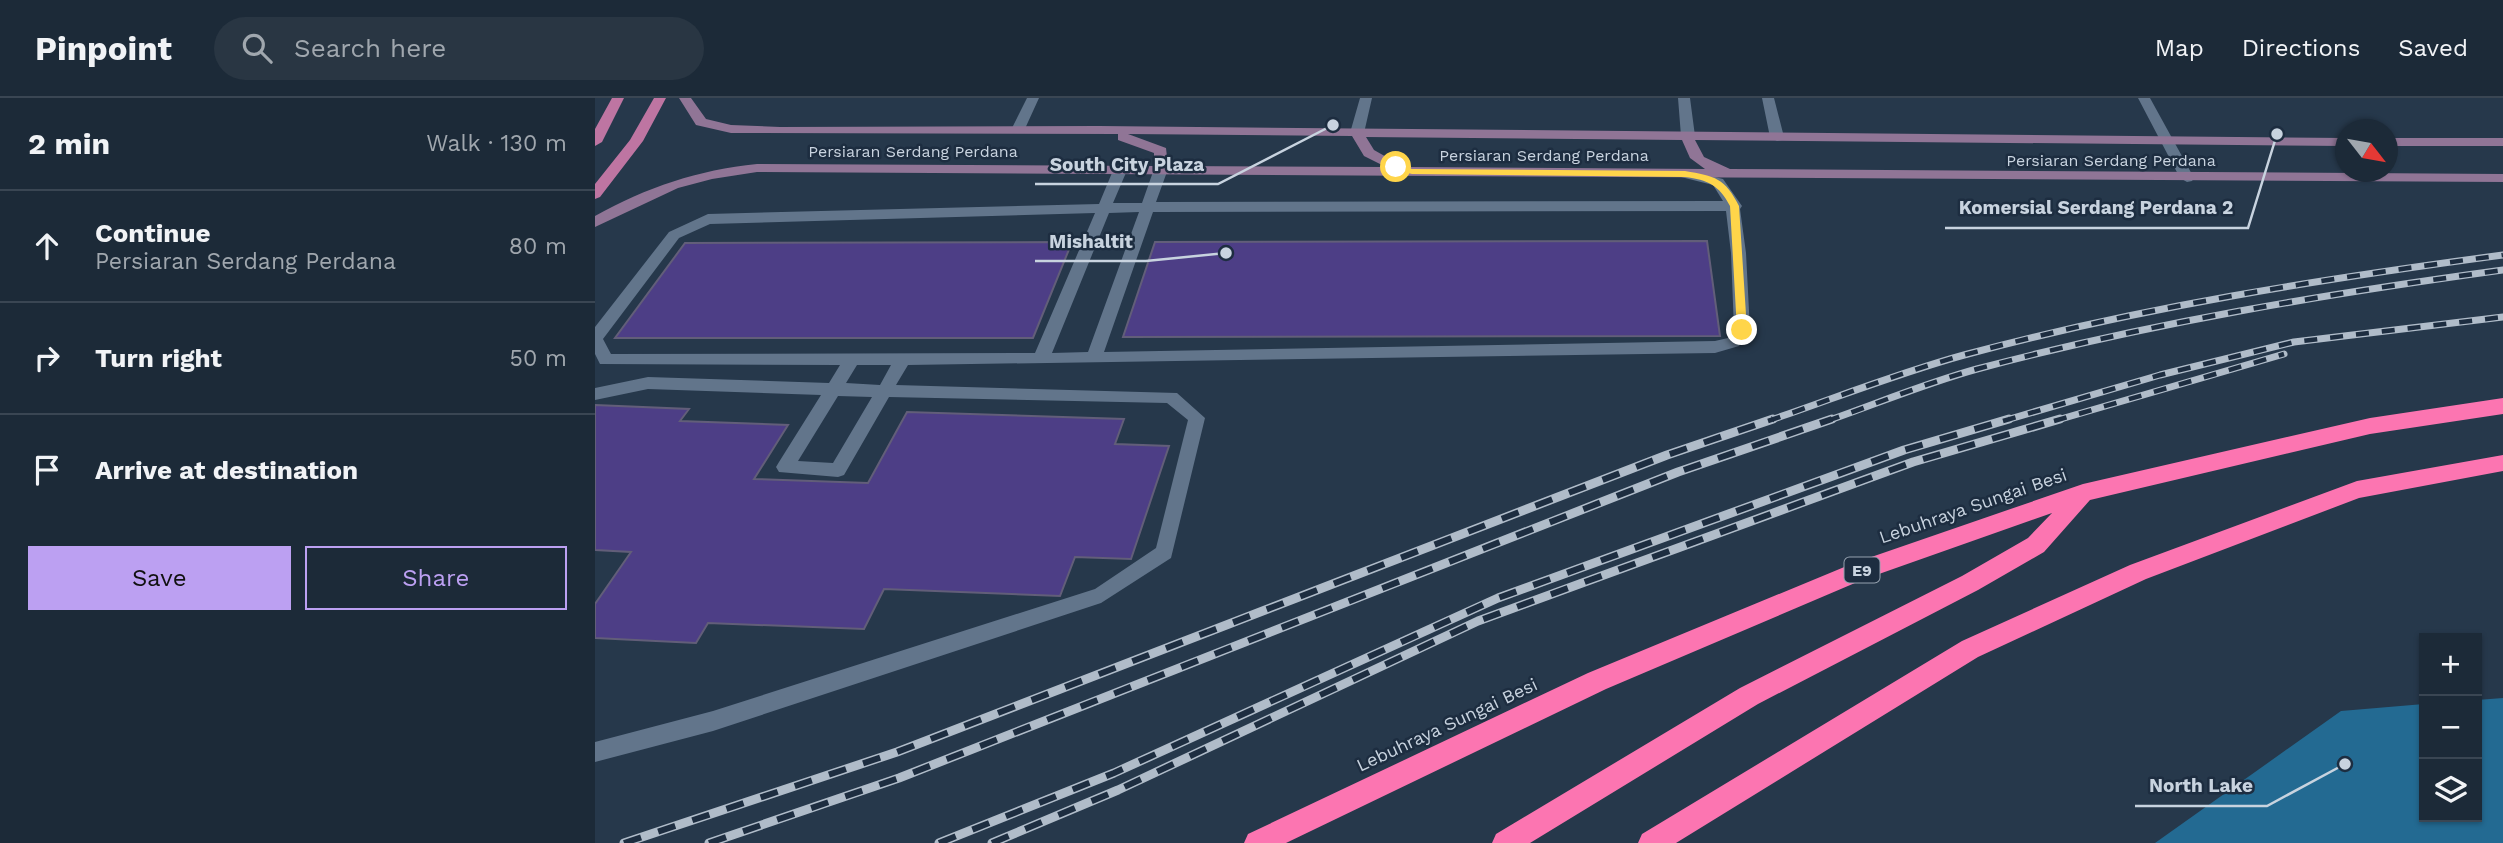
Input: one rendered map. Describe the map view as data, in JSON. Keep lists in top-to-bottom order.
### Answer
{
  "streets": {
    "highway": ["Lebuhraya Sungai Besi", "E9"],
    "main road": ["Persiaran Serdang Perdana"]
  },
  "places": [
    "South City Plaza",
    "Komersial Serdang Perdana 2",
    "Mishaltit",
    "North Lake"
  ],
  "north": "bottom right",
  "page": {
    "header": "Pinpoint",
    "search": "Search here",
    "nav": ["Map", "Directions", "Saved"],
    "heading": ["2 min", "Walk · 130 m"],
    "list": [
      ["Continue", "Persiaran Serdang Perdana", "80 m"],
      ["Turn right", "50 m"],
      "Arrive at destination"
    ],
    "buttons": ["Save", "Share"],
    "map_buttons": ["+", "−"]
  }
}
